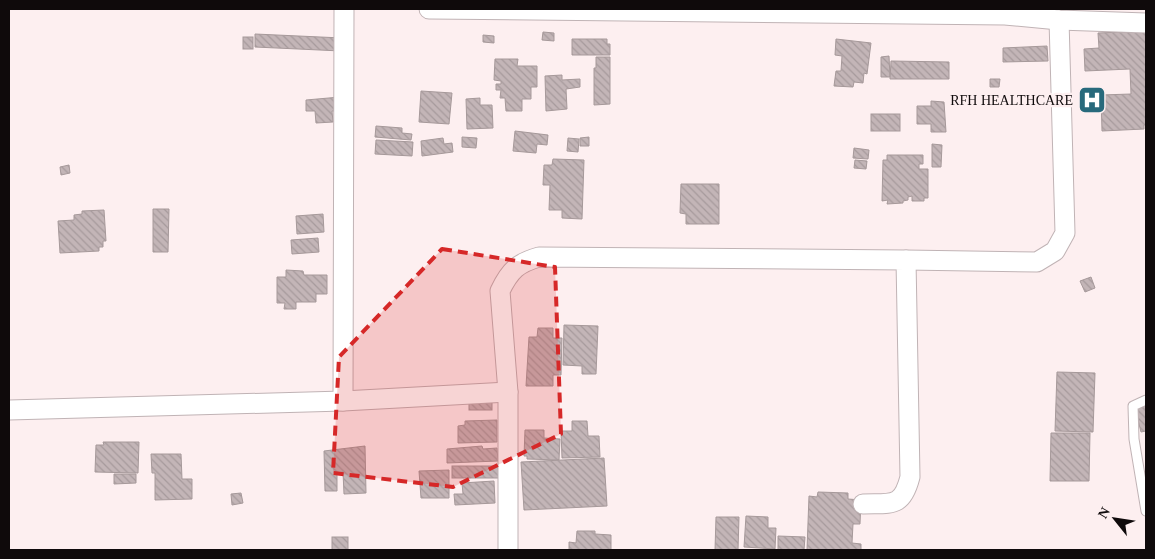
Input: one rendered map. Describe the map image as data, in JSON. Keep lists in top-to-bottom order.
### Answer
{
  "places": {
    "hospital": ["RFH HEALTHCARE"]
  },
  "north": "top left"
}
